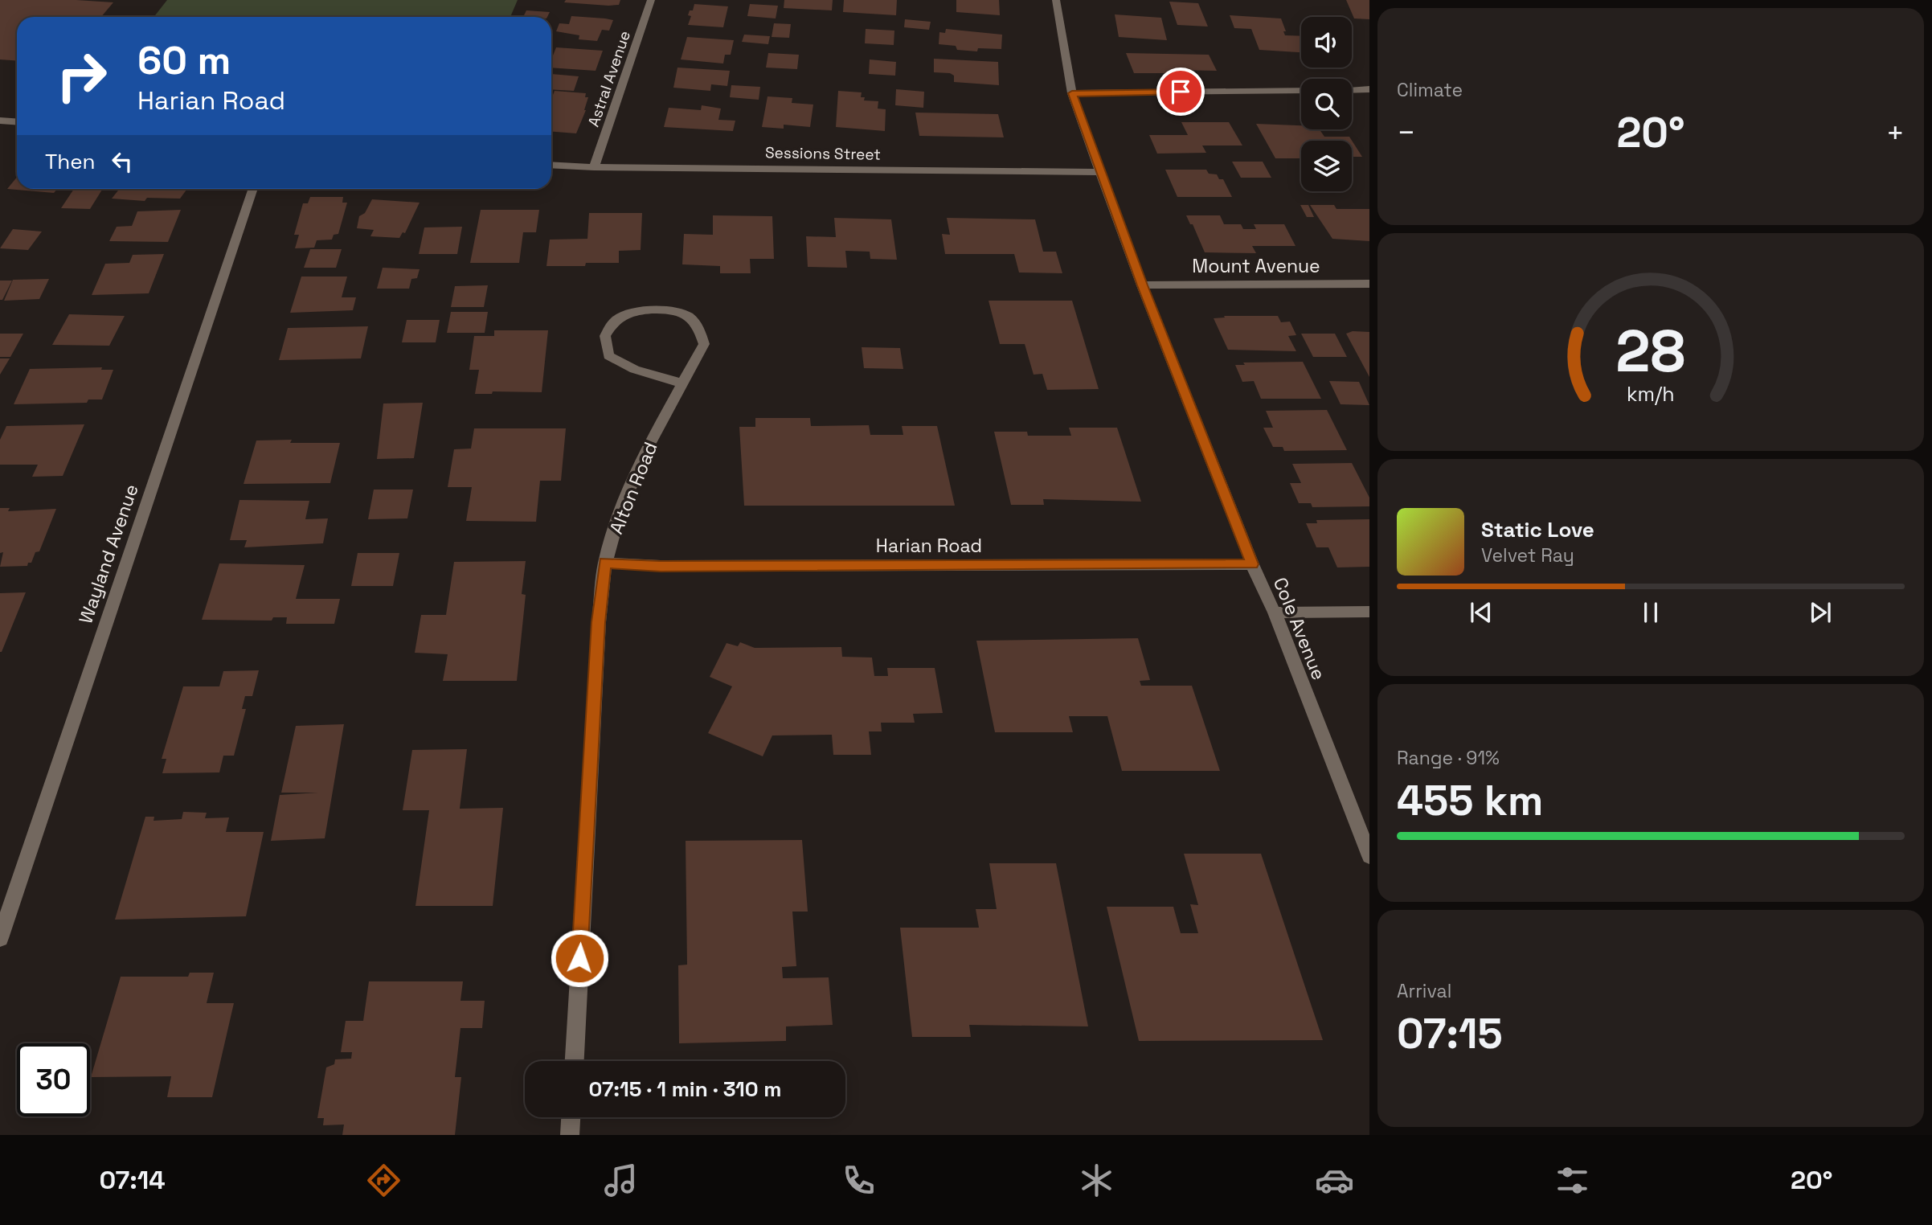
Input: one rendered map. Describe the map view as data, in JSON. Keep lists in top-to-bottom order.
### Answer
{
  "streets": {
    "street": [
      "Astral Avenue",
      "Sessions Street",
      "Mount Avenue",
      "Alton Road",
      "Harian Road",
      "Wayland Avenue",
      "Cole Avenue"
    ]
  },
  "crossings": [
    ["Astral Avenue", "Sessions Street"],
    ["Sessions Street", "Cole Avenue"],
    ["Mount Avenue", "Cole Avenue"],
    ["Alton Road", "Harian Road"],
    ["Harian Road", "Cole Avenue"]
  ],
  "page": {
    "tile": [
      "Climate",
      ["Range · 91%", "455 km"],
      ["Arrival", "07:15"]
    ],
    "turn": ["60 m", "Harian Road"],
    "heat": ["−", "20°", "+"],
    "then": "Then",
    "song": ["Static Love", "Velvet Ray"],
    "limit": "30",
    "trip": "07:15 · 1 min · 310 m",
    "tabs": ["07:14", "20°"],
    "gauge": ["28", "km/h"]
  }
}
